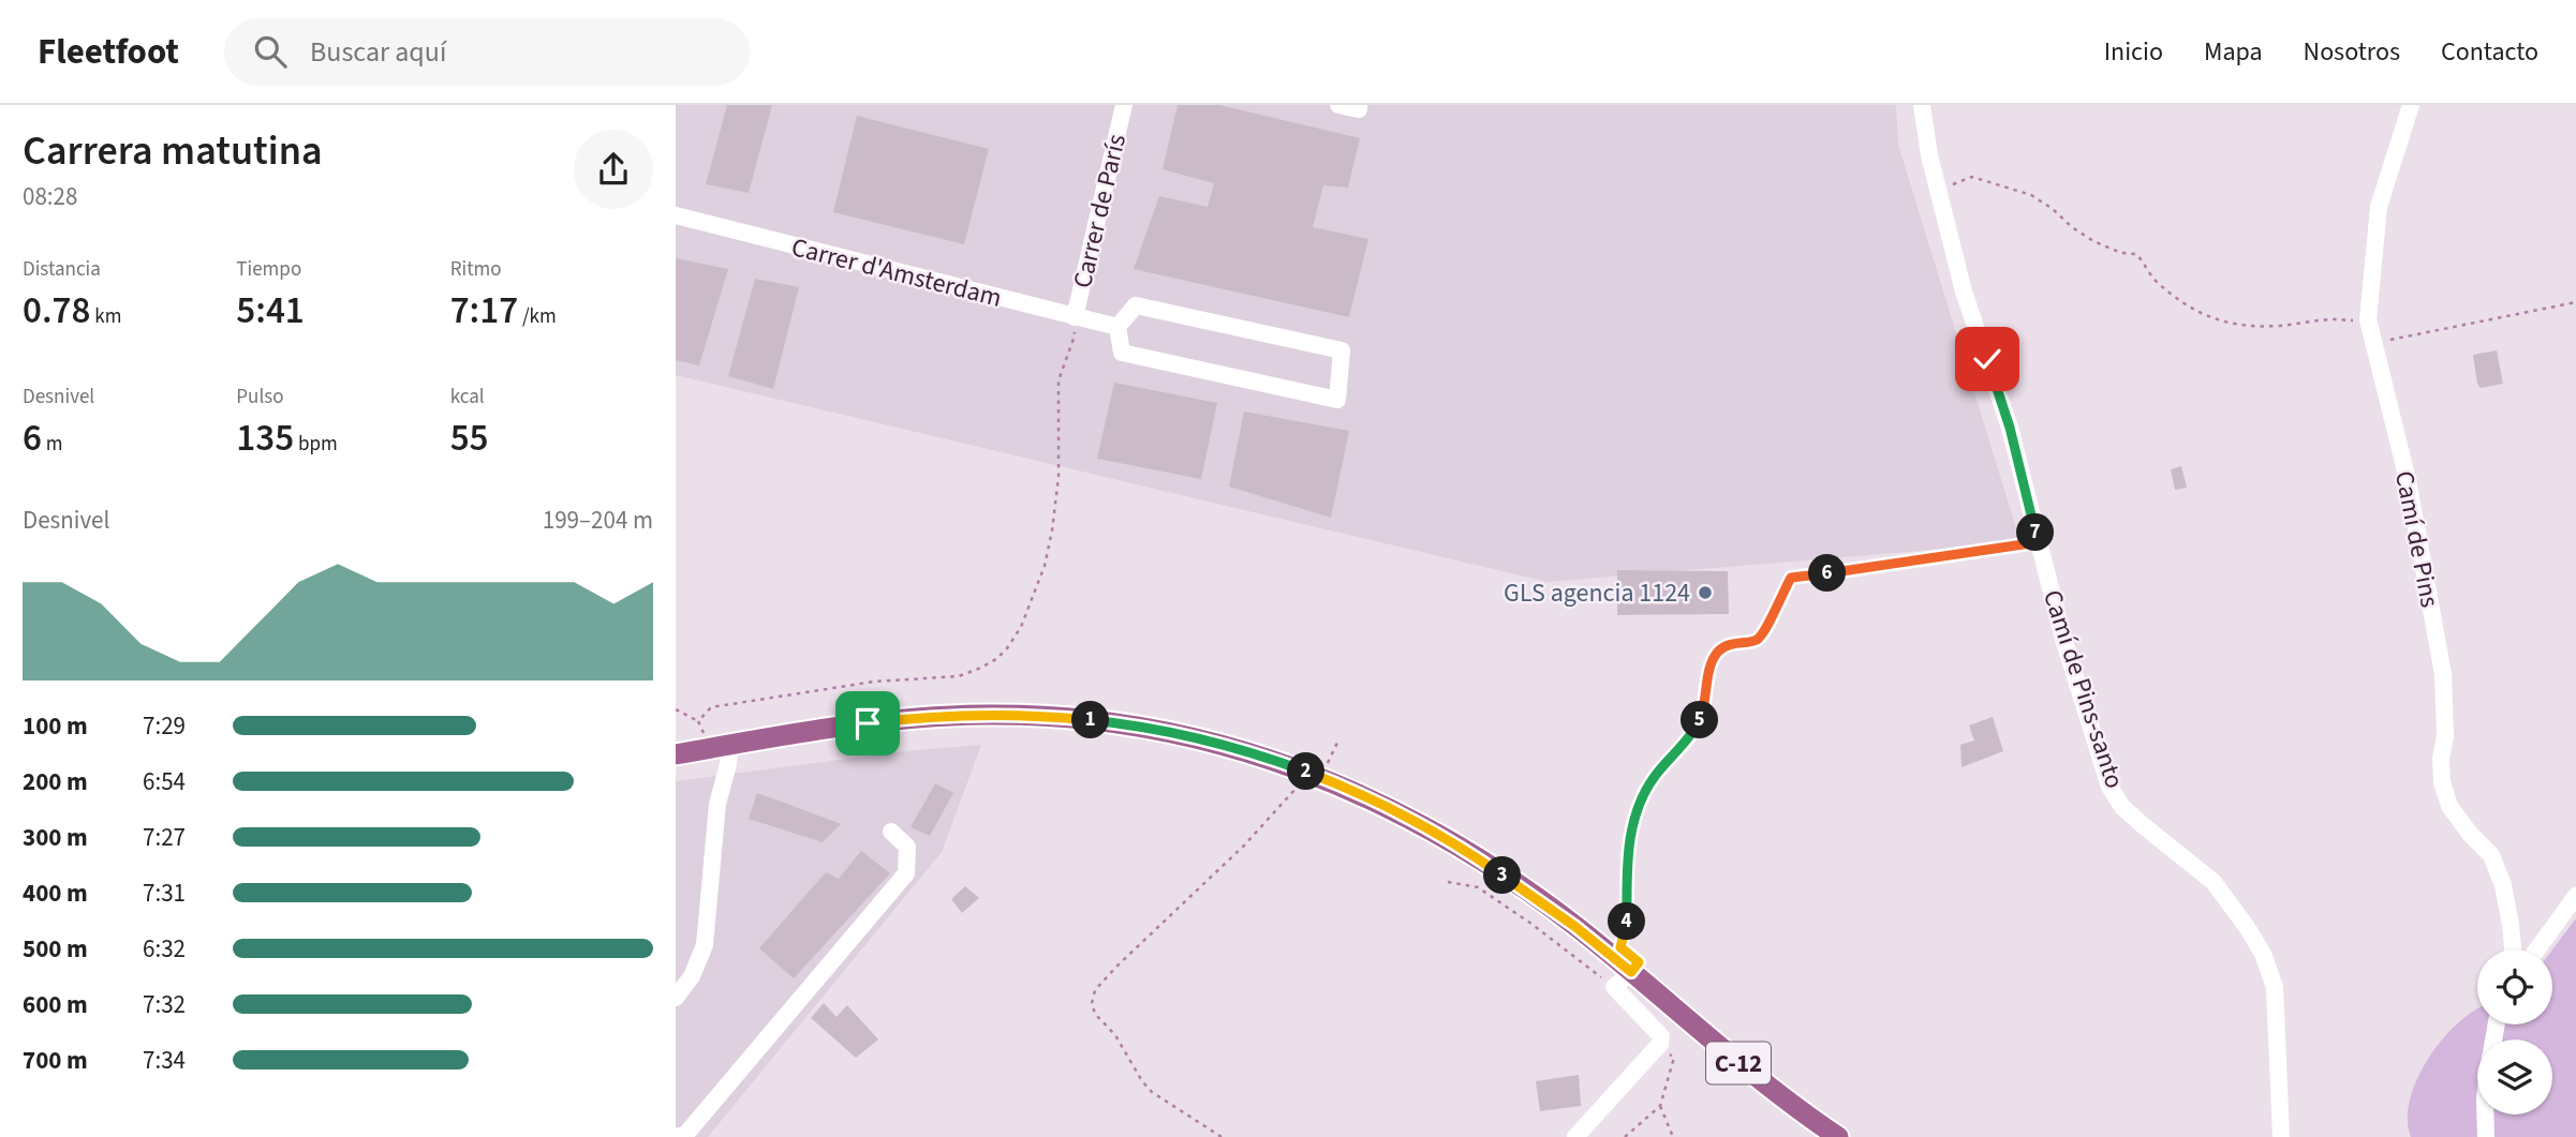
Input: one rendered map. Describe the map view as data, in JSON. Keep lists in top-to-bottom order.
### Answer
{
  "streets": {
    "main road": ["C-12"],
    "street": [
      "Carrer de París",
      "Carrer d'Amsterdam",
      "Camí de Pins",
      "Camí de Pins-santo"
    ]
  },
  "crossings": [
    ["Carrer de París", "Carrer d'Amsterdam"]
  ],
  "places": ["GLS agencia 1124"],
  "page": {
    "header": "Fleetfoot",
    "search": "Buscar aquí",
    "nav": [
      "Inicio",
      "Mapa",
      "Nosotros",
      "Contacto"
    ],
    "heading": ["Carrera matutina", "08:28"],
    "stats": [
      ["Distancia", "0.78 km"],
      ["Tiempo", "5:41"],
      ["Ritmo", "7:17 /km"],
      ["Desnivel", "6 m"],
      ["Pulso", "135 bpm"],
      ["kcal", "55"]
    ],
    "chart": ["Desnivel", "199–204 m"],
    "pins": [
      "7",
      "6",
      "1",
      "5",
      "2",
      "3",
      "4"
    ],
    "list": [
      {
        "name": "100 m",
        "note": "7:29"
      },
      {
        "name": "200 m",
        "note": "6:54"
      },
      {
        "name": "300 m",
        "note": "7:27"
      },
      {
        "name": "400 m",
        "note": "7:31"
      },
      {
        "name": "500 m",
        "note": "6:32"
      },
      {
        "name": "600 m",
        "note": "7:32"
      },
      {
        "name": "700 m",
        "note": "7:34"
      }
    ]
  }
}
